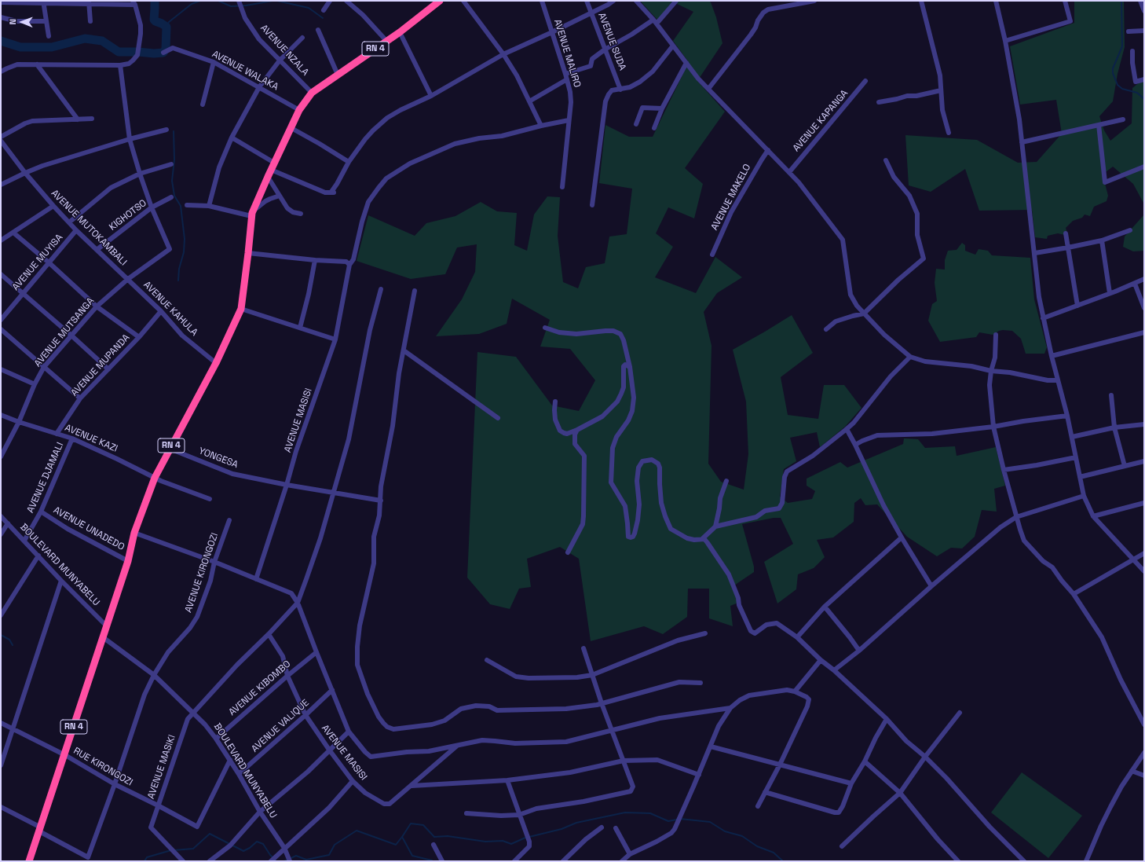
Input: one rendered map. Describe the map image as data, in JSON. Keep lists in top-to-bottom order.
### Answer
{
  "streets": {
    "highway": ["RN 4"],
    "street": [
      "AVENUE SUDA",
      "AVENUE NZALA",
      "AVENUE MALIRO",
      "AVENUE WALAKA",
      "AVENUE KAPANGA",
      "AVENUE MAKELO",
      "KIGHOTSO",
      "AVENUE MUTOKAMBALI",
      "AVENUE MUYISA",
      "AVENUE KAHULA",
      "AVENUE MUTSANGA",
      "AVENUE MUPANDA",
      "AVENUE MASISI",
      "AVENUE KAZI",
      "YONGESA",
      "AVENUE DJAMALI",
      "AVENUE UNADEDO",
      "BOULEVARD MUNYABELU",
      "AVENUE KIRONGOZI",
      "AVENUE KIBOMBO",
      "AVENUE VALIQUE",
      "RUE KIRONGOZI",
      "AVENUE MASIKI"
    ]
  },
  "crossings": [
    ["RN 4", "AVENUE NZALA"],
    ["RN 4", "AVENUE WALAKA"],
    ["RN 4", "AVENUE KAHULA"],
    ["RN 4", "AVENUE MASISI"],
    ["RN 4", "AVENUE KAZI"],
    ["RN 4", "YONGESA"],
    ["RN 4", "AVENUE UNADEDO"],
    ["RN 4", "BOULEVARD MUNYABELU"],
    ["RN 4", "AVENUE KIRONGOZI"],
    ["RN 4", "RUE KIRONGOZI"],
    ["AVENUE MALIRO", "AVENUE MASISI"],
    ["KIGHOTSO", "AVENUE MUTOKAMBALI"],
    ["AVENUE MUTOKAMBALI", "AVENUE MUYISA"],
    ["AVENUE MUTOKAMBALI", "AVENUE KAHULA"],
    ["AVENUE MUTOKAMBALI", "AVENUE MUTSANGA"],
    ["AVENUE KAHULA", "AVENUE MUTSANGA"],
    ["AVENUE KAHULA", "AVENUE MUPANDA"],
    ["AVENUE MUTSANGA", "AVENUE KAZI"],
    ["AVENUE MUPANDA", "AVENUE KAZI"],
    ["AVENUE MASISI", "YONGESA"],
    ["AVENUE MASISI", "AVENUE KIRONGOZI"],
    ["AVENUE MASISI", "AVENUE KIBOMBO"],
    ["AVENUE MASISI", "AVENUE VALIQUE"],
    ["AVENUE MASISI", "AVENUE MASIKI"],
    ["AVENUE KAZI", "AVENUE DJAMALI"],
    ["AVENUE DJAMALI", "AVENUE UNADEDO"],
    ["AVENUE DJAMALI", "BOULEVARD MUNYABELU"],
    ["BOULEVARD MUNYABELU", "AVENUE KIRONGOZI"],
    ["BOULEVARD MUNYABELU", "AVENUE KIBOMBO"],
    ["BOULEVARD MUNYABELU", "AVENUE VALIQUE"],
    ["BOULEVARD MUNYABELU", "RUE KIRONGOZI"],
    ["BOULEVARD MUNYABELU", "AVENUE MASIKI"],
    ["AVENUE KIRONGOZI", "RUE KIRONGOZI"],
    ["RUE KIRONGOZI", "AVENUE MASIKI"]
  ],
  "north": "left"
}
